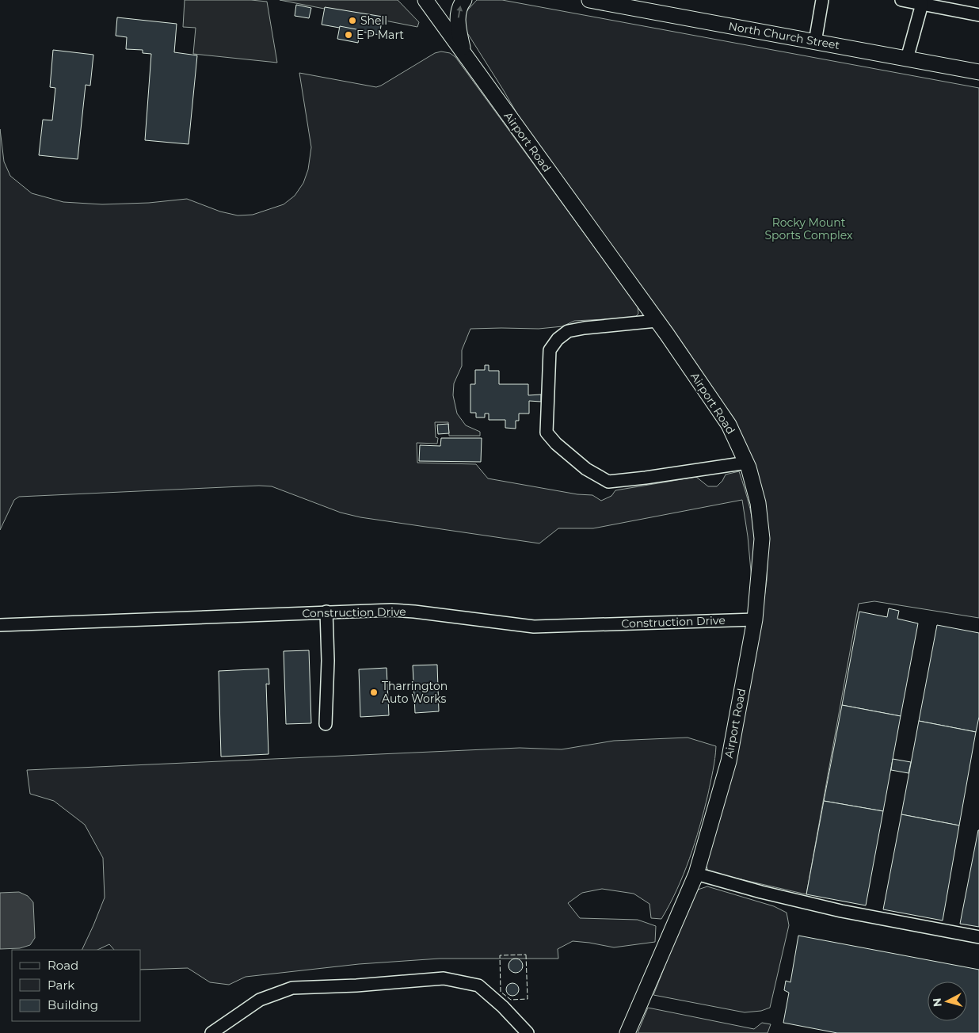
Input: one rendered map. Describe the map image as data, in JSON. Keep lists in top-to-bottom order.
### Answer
{
  "streets": {
    "main road": ["North Church Street", "Airport Road"],
    "street": ["Construction Drive"]
  },
  "crossings": [
    ["Airport Road", "Construction Drive"]
  ],
  "parks": ["Rocky Mount Sports Complex"],
  "places": ["Shell", "E P Mart", "Tharrington Auto Works"],
  "legend": ["Road", "Park", "Building"],
  "north": "left"
}
